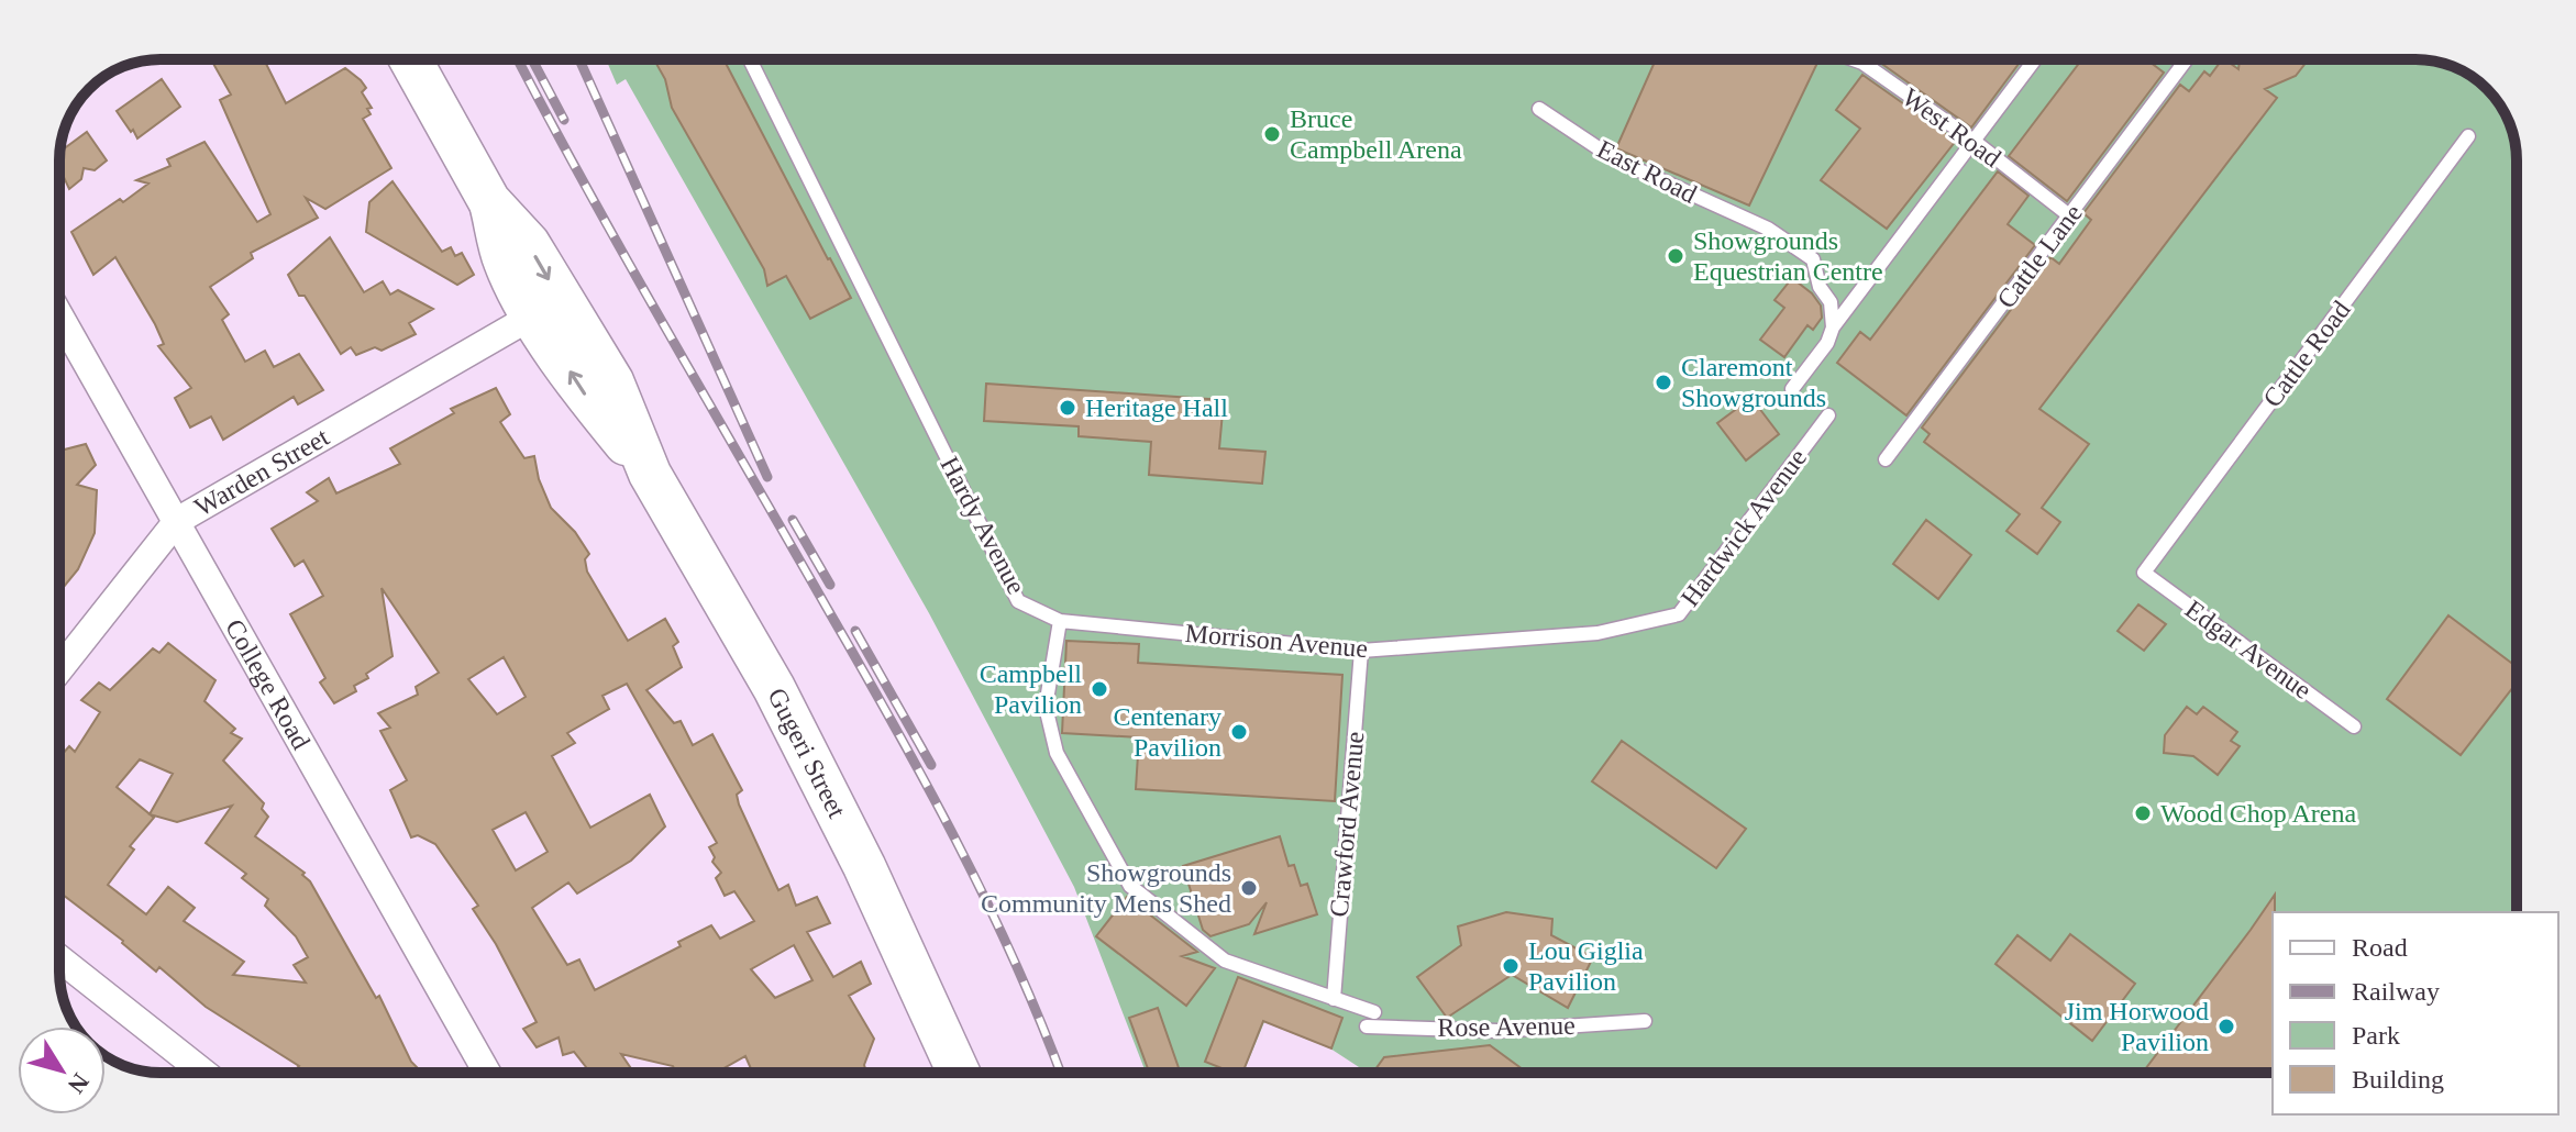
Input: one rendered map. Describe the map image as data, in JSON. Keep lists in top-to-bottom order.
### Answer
{
  "streets": {
    "main road": ["Gugeri Street"],
    "street": ["Warden Street", "College Road"],
    "lane": [
      "West Road",
      "East Road",
      "Cattle Lane",
      "Cattle Road",
      "Hardy Avenue",
      "Hardwick Avenue",
      "Morrison Avenue",
      "Edgar Avenue",
      "Crawford Avenue",
      "Rose Avenue"
    ]
  },
  "crossings": [
    ["West Road", "Cattle Lane"],
    ["Cattle Road", "Edgar Avenue"],
    ["Warden Street", "College Road"],
    ["Warden Street", "Gugeri Street"],
    ["Hardy Avenue", "Morrison Avenue"],
    ["Hardwick Avenue", "Morrison Avenue"],
    ["Morrison Avenue", "Crawford Avenue"]
  ],
  "places": [
    "Bruce Campbell Arena",
    "Showgrounds Equestrian Centre",
    "Claremont Showgrounds",
    "Heritage Hall",
    "Campbell Pavilion",
    "Centenary Pavilion",
    "Wood Chop Arena",
    "Showgrounds Community Mens Shed",
    "Lou Giglia Pavilion",
    "Jim Horwood Pavilion"
  ],
  "legend": [
    "Road",
    "Railway",
    "Park",
    "Building"
  ],
  "north": "bottom right"
}
